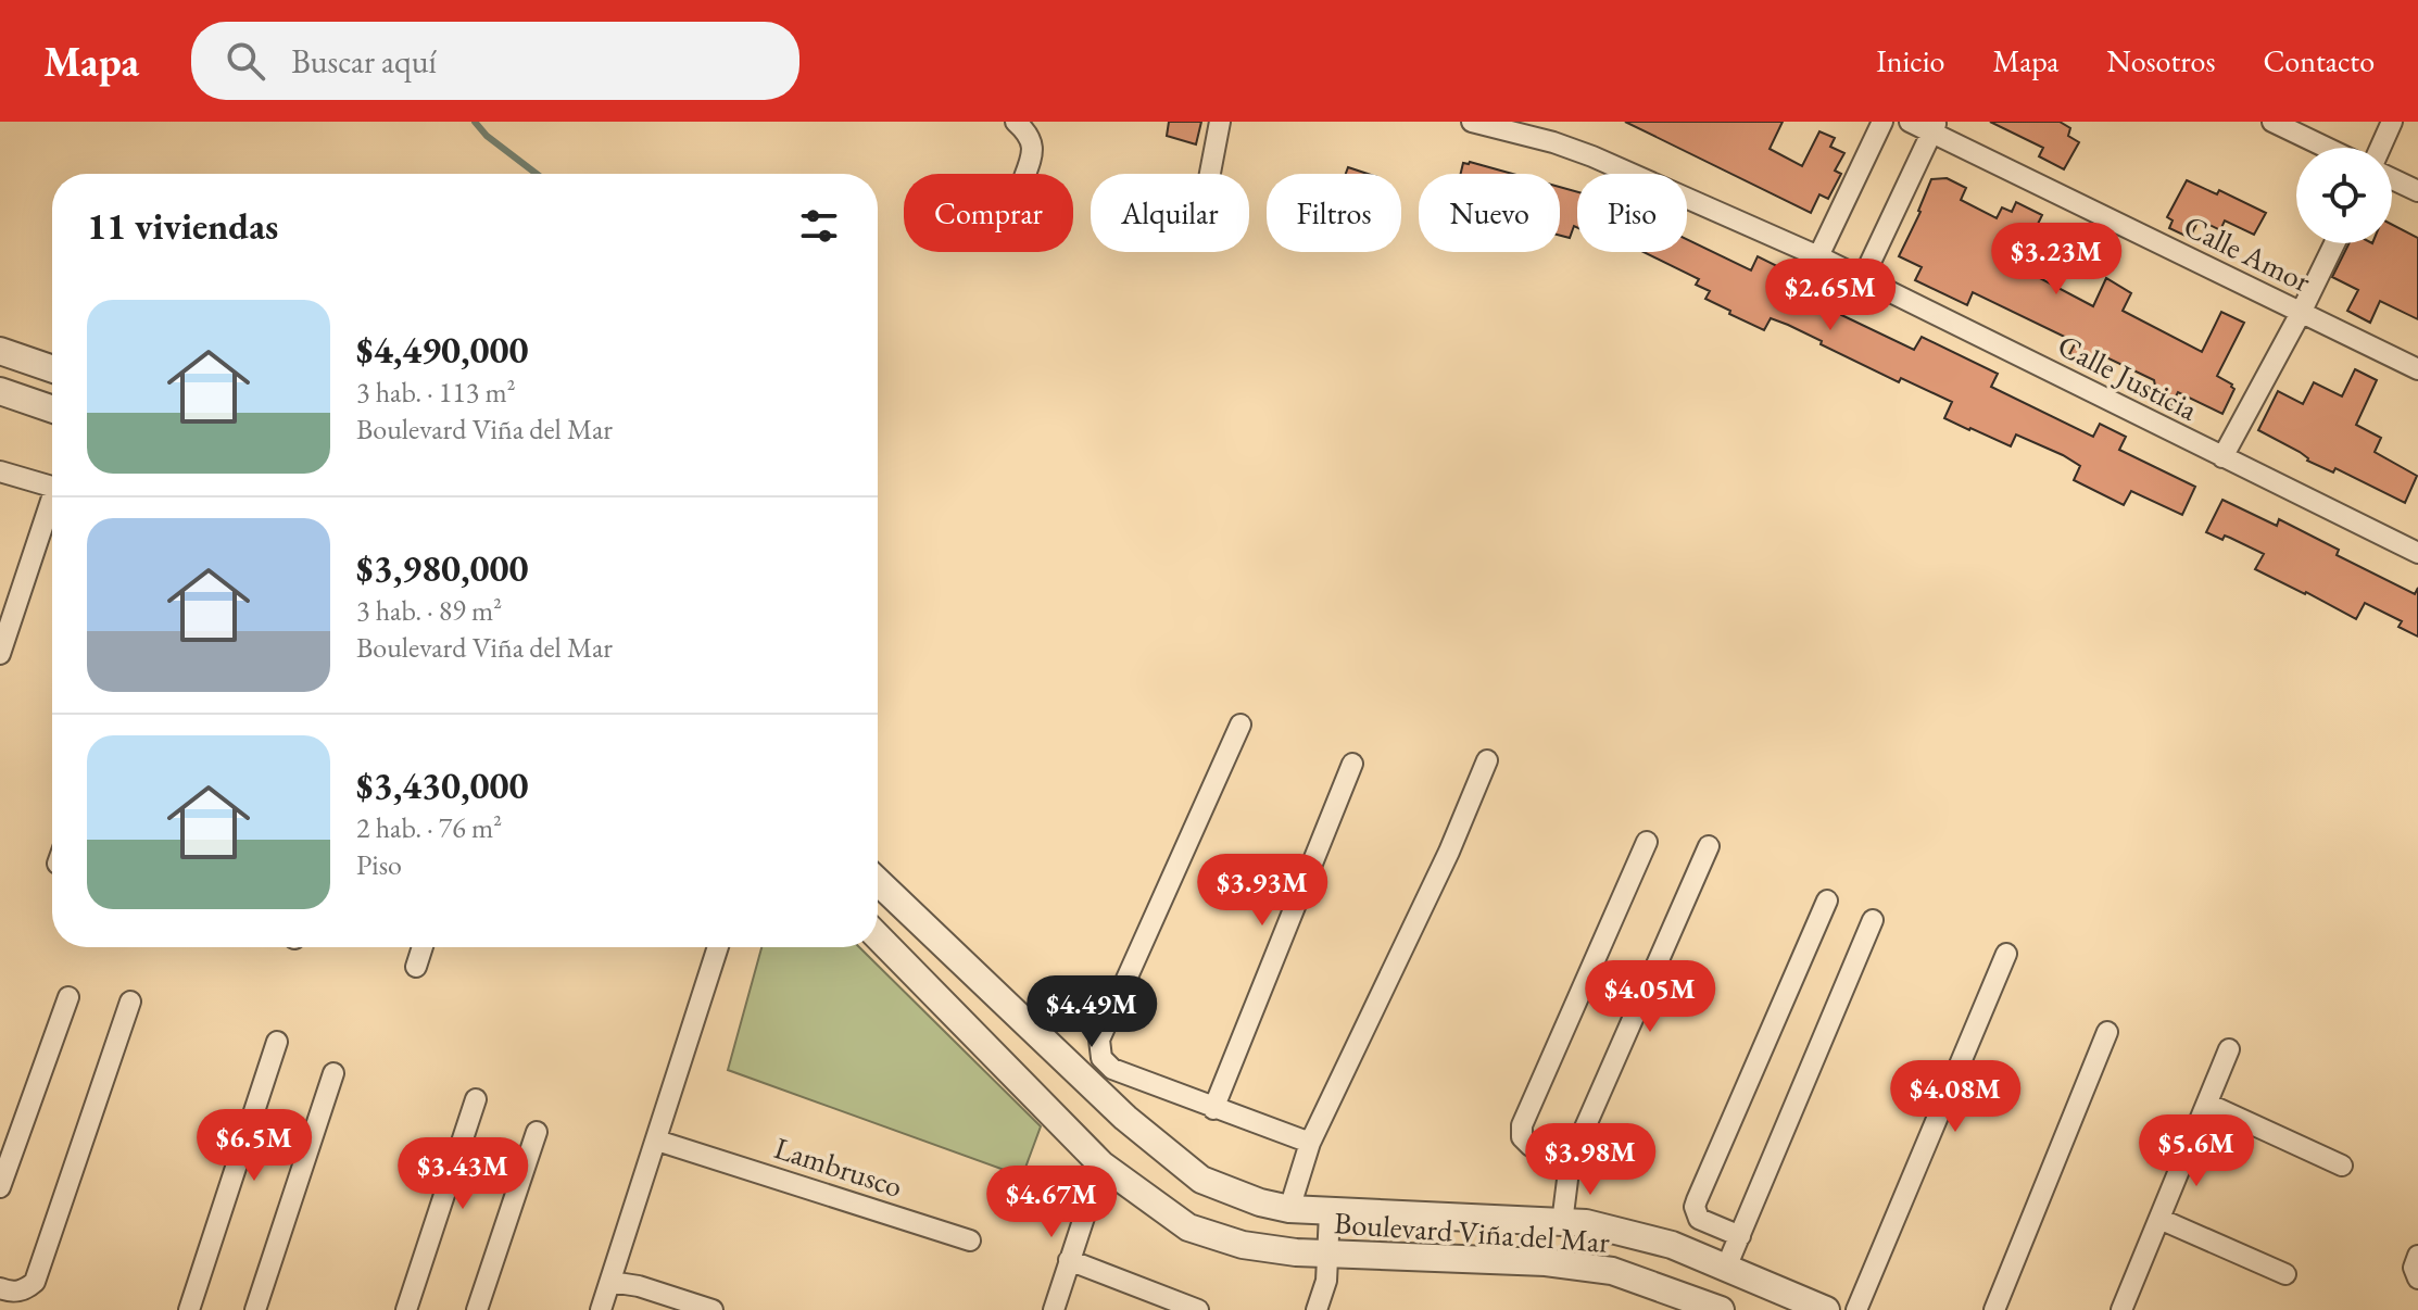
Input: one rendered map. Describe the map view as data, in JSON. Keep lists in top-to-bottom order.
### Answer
{
  "streets": {
    "street": [
      "Calle Amor",
      "Calle Justicia",
      "Lambrusco",
      "Boulevard Viña del Mar"
    ]
  },
  "page": {
    "header": "Mapa",
    "search": "Buscar aquí",
    "nav": [
      "Inicio",
      "Mapa",
      "Nosotros",
      "Contacto"
    ],
    "chip": [
      "Comprar",
      "Alquilar",
      "Filtros",
      "Nuevo",
      "Piso"
    ],
    "heading": "11 viviendas",
    "price": [
      "$3.23M",
      "$2.65M",
      "$3.93M",
      "$4.05M",
      "$4.49M",
      "$4.08M",
      "$6.5M",
      "$5.6M",
      "$3.98M",
      "$3.43M",
      "$4.67M"
    ],
    "list": [
      {
        "name": "$4,490,000",
        "note": "3 hab. · 113 m² · Boulevard Viña del Mar"
      },
      {
        "name": "$3,980,000",
        "note": "3 hab. · 89 m² · Boulevard Viña del Mar"
      },
      {
        "name": "$3,430,000",
        "note": "2 hab. · 76 m² · Piso"
      }
    ]
  }
}
